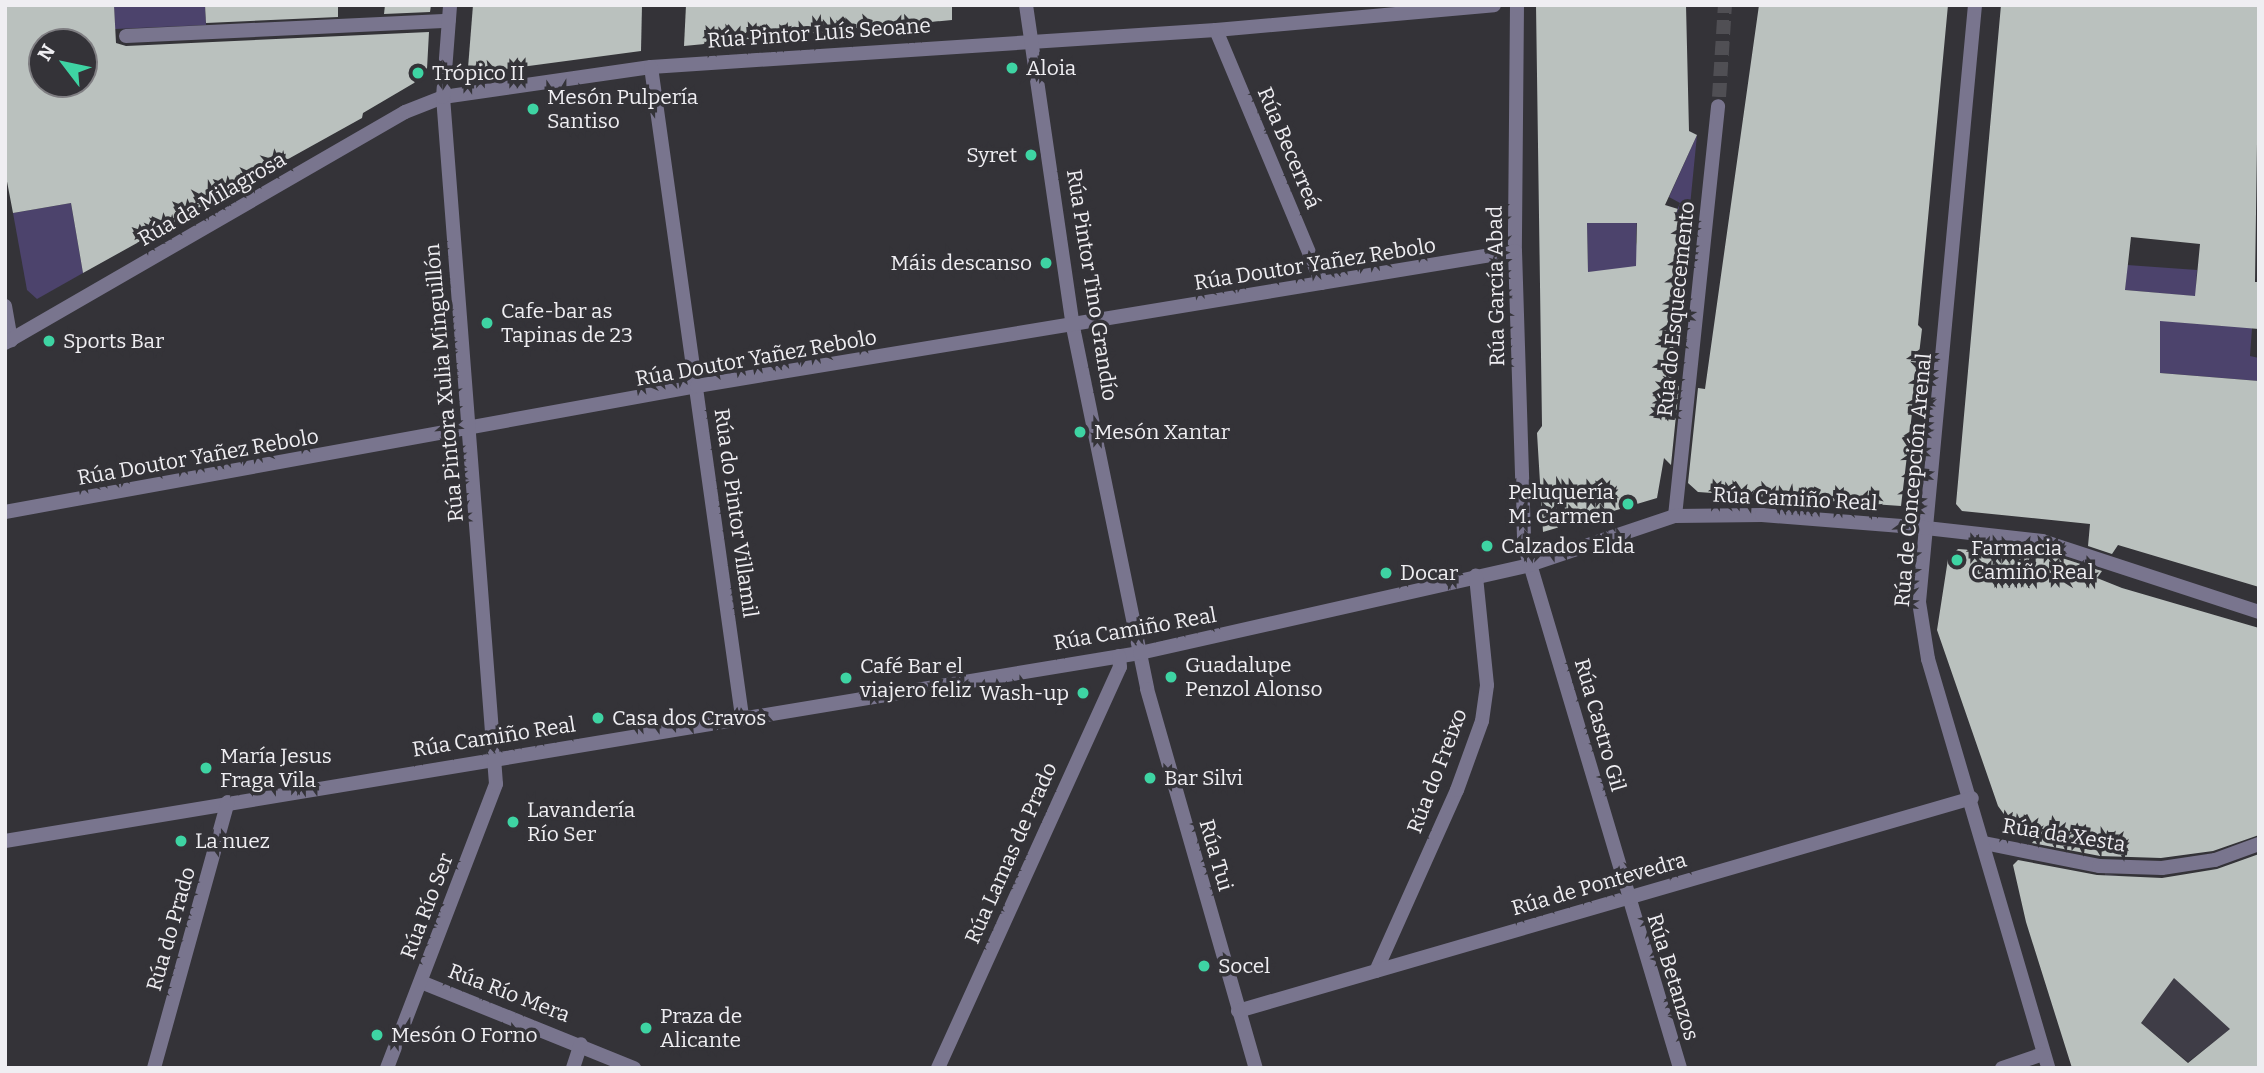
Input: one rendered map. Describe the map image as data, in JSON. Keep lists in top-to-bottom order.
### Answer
{
  "streets": {
    "street": [
      "Rúa Pintor Luís Seoane",
      "Rúa Becerreá",
      "Rúa da Milagrosa",
      "Rúa Doutor Yañez Rebolo",
      "Rúa Pintor Tino Grandío",
      "Rúa García Abad",
      "Rúa do Esquecemento",
      "Rúa Pintora Xulia Minguillón",
      "Rúa de Concepción Arenal",
      "Rúa Camiño Real",
      "Rúa do Pintor Villamil",
      "Rúa Castro Gil",
      "Rúa do Freixo",
      "Rúa da Xesta",
      "Rúa Lamas de Prado",
      "Rúa Tui",
      "Rúa de Pontevedra",
      "Rúa Río Ser",
      "Rúa do Prado",
      "Rúa Betanzos",
      "Rúa Río Mera"
    ]
  },
  "crossings": [
    ["Rúa Pintor Luís Seoane", "Rúa Becerreá"],
    ["Rúa Pintor Luís Seoane", "Rúa da Milagrosa"],
    ["Rúa Pintor Luís Seoane", "Rúa Pintor Tino Grandío"],
    ["Rúa Pintor Luís Seoane", "Rúa Pintora Xulia Minguillón"],
    ["Rúa Pintor Luís Seoane", "Rúa do Pintor Villamil"],
    ["Rúa Becerreá", "Rúa Doutor Yañez Rebolo"],
    ["Rúa da Milagrosa", "Rúa Pintora Xulia Minguillón"],
    ["Rúa Doutor Yañez Rebolo", "Rúa Pintor Tino Grandío"],
    ["Rúa Doutor Yañez Rebolo", "Rúa García Abad"],
    ["Rúa Doutor Yañez Rebolo", "Rúa Pintora Xulia Minguillón"],
    ["Rúa Doutor Yañez Rebolo", "Rúa do Pintor Villamil"],
    ["Rúa Pintor Tino Grandío", "Rúa Camiño Real"],
    ["Rúa Pintor Tino Grandío", "Rúa Tui"],
    ["Rúa García Abad", "Rúa Camiño Real"],
    ["Rúa García Abad", "Rúa Castro Gil"],
    ["Rúa do Esquecemento", "Rúa Camiño Real"],
    ["Rúa Pintora Xulia Minguillón", "Rúa Camiño Real"],
    ["Rúa Pintora Xulia Minguillón", "Rúa Río Ser"],
    ["Rúa de Concepción Arenal", "Rúa Camiño Real"],
    ["Rúa de Concepción Arenal", "Rúa da Xesta"],
    ["Rúa de Concepción Arenal", "Rúa de Pontevedra"],
    ["Rúa Camiño Real", "Rúa do Pintor Villamil"],
    ["Rúa Camiño Real", "Rúa Castro Gil"],
    ["Rúa Camiño Real", "Rúa do Freixo"],
    ["Rúa Camiño Real", "Rúa Lamas de Prado"],
    ["Rúa Camiño Real", "Rúa Tui"],
    ["Rúa Camiño Real", "Rúa Río Ser"],
    ["Rúa Camiño Real", "Rúa do Prado"],
    ["Rúa Castro Gil", "Rúa de Pontevedra"],
    ["Rúa Castro Gil", "Rúa Betanzos"],
    ["Rúa do Freixo", "Rúa de Pontevedra"],
    ["Rúa Tui", "Rúa de Pontevedra"],
    ["Rúa de Pontevedra", "Rúa Betanzos"],
    ["Rúa Río Ser", "Rúa Río Mera"]
  ],
  "places": [
    "Aloia",
    "Trópico II",
    "Mesón Pulpería Santiso",
    "Syret",
    "Máis descanso",
    "Cafe-bar as Tapinas de 23",
    "Sports Bar",
    "Mesón Xantar",
    "Peluquería M. Carmen",
    "Calzados Elda",
    "Farmacia Camiño Real",
    "Docar",
    "Guadalupe Penzol Alonso",
    "Café Bar el viajero feliz",
    "Wash-up",
    "Casa dos Cravos",
    "María Jesus Fraga Vila",
    "Bar Silvi",
    "Lavandería Río Ser",
    "La nuez",
    "Socel",
    "Praza de Alicante",
    "Mesón O Forno"
  ],
  "north": "top left"
}
